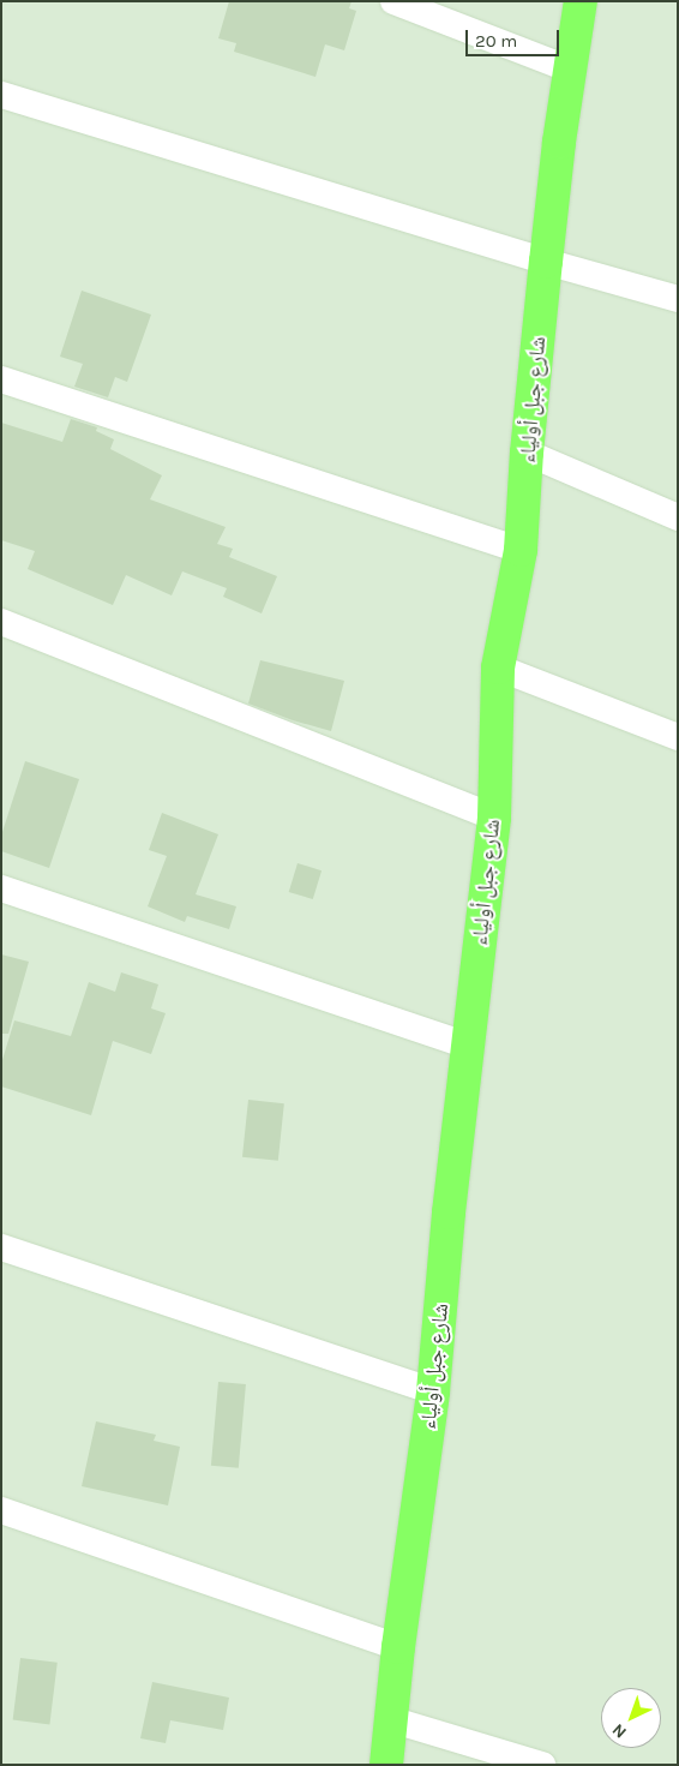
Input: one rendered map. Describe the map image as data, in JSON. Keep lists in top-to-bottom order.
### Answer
{
  "streets": {
    "highway": ["شارع جبل أولياء"]
  },
  "scale_bar": "20 m",
  "north": "bottom left"
}
